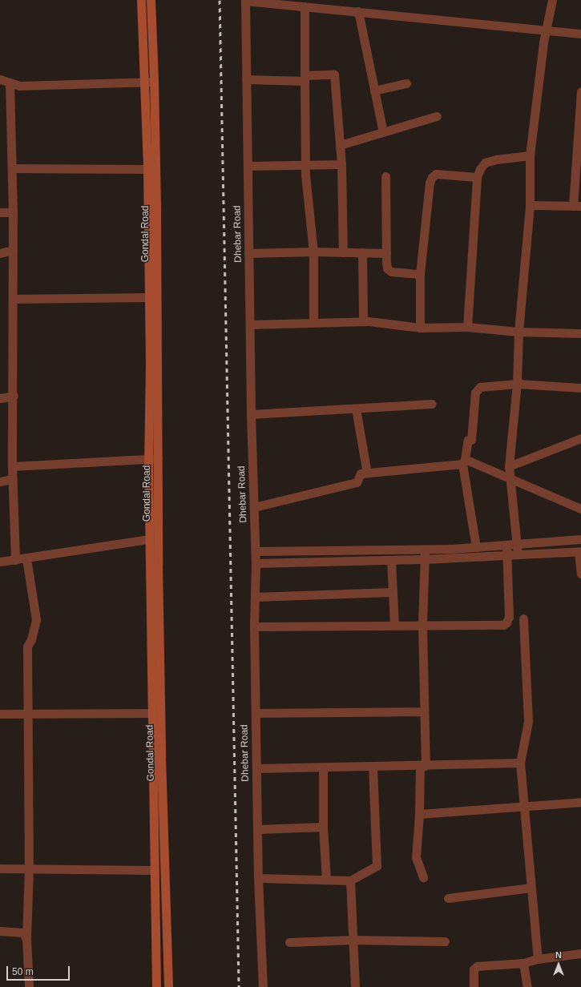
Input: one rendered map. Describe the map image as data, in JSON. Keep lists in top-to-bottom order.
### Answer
{
  "streets": {
    "main road": ["Gondal Road"],
    "street": ["Dhebar Road"]
  },
  "scale_bar": "50 m",
  "north": "top"
}
